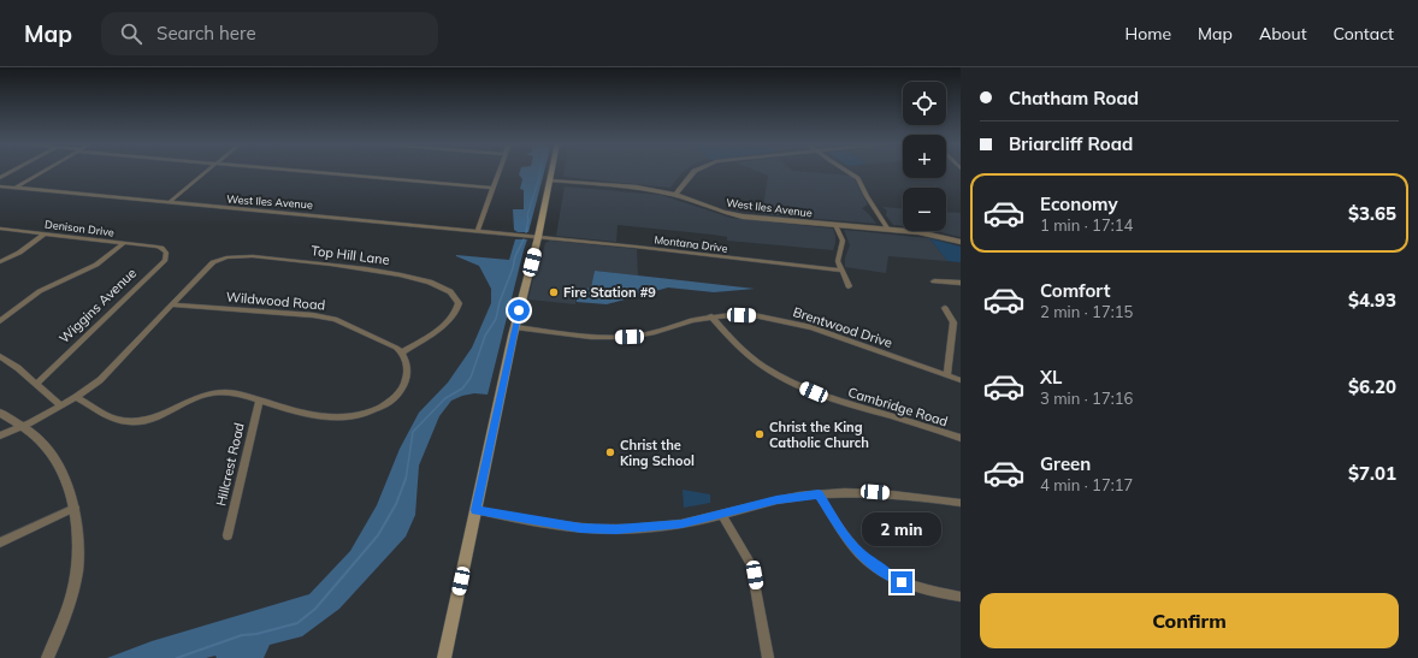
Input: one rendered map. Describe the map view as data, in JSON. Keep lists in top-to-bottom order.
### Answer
{
  "streets": {
    "street": [
      "West Iles Avenue",
      "Denison Drive",
      "Montana Drive",
      "Top Hill Lane",
      "Wildwood Road",
      "Wiggins Avenue",
      "Brentwood Drive",
      "Cambridge Road",
      "Hillcrest Road"
    ]
  },
  "crossings": [
    ["West Iles Avenue", "Montana Drive"],
    ["Denison Drive", "Wiggins Avenue"],
    ["Top Hill Lane", "Wildwood Road"],
    ["Brentwood Drive", "Cambridge Road"]
  ],
  "places": ["Fire Station #9", "Christ the King Catholic Church", "Christ the King School"],
  "page": {
    "header": "Map",
    "search": "Search here",
    "nav": [
      "Home",
      "Map",
      "About",
      "Contact"
    ],
    "banner": ["Chatham Road", "Briarcliff Road"],
    "map_buttons": ["+", "−"],
    "list": [
      {
        "name": "Economy",
        "note": "1 min · 17:14",
        "value": "$3.65"
      },
      {
        "name": "Comfort",
        "note": "2 min · 17:15",
        "value": "$4.93"
      },
      {
        "name": "XL",
        "note": "3 min · 17:16",
        "value": "$6.20"
      },
      {
        "name": "Green",
        "note": "4 min · 17:17",
        "value": "$7.01"
      }
    ],
    "bubble": "2 min",
    "buttons": "Confirm"
  }
}
